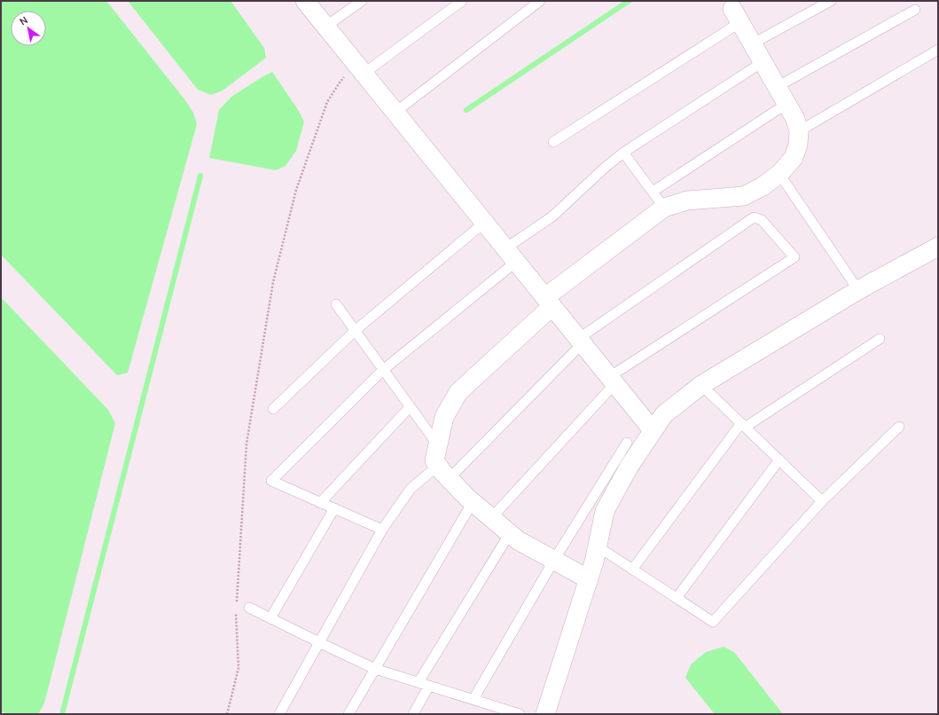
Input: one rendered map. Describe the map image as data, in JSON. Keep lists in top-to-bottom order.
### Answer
{
  "north": "top left"
}
